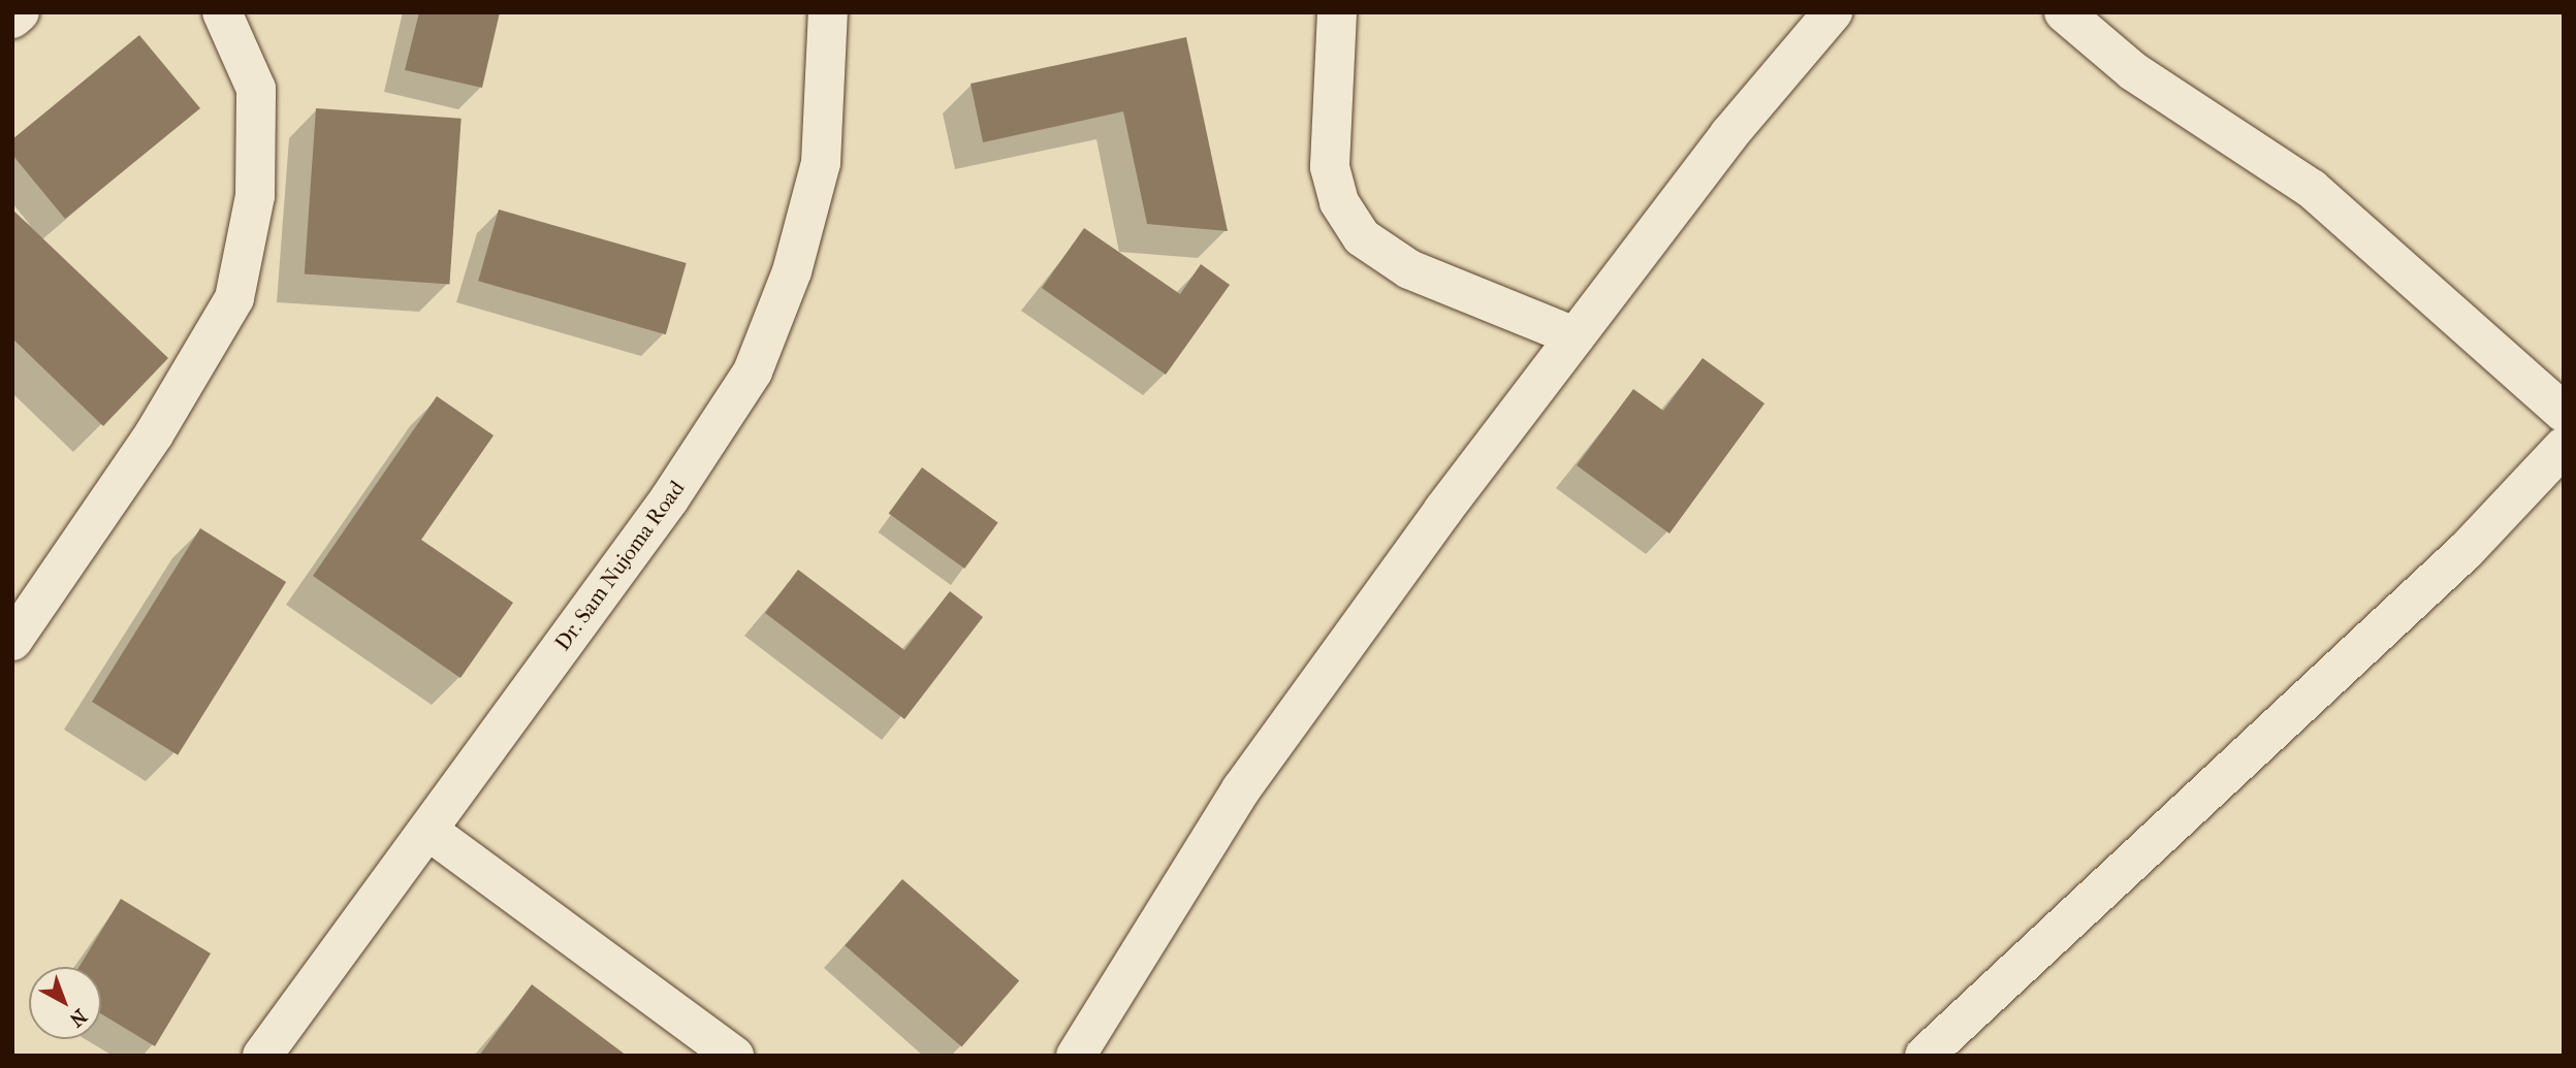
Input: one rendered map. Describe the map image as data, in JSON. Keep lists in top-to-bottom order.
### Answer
{
  "streets": {
    "street": ["Dr. Sam Nujoma Road"]
  },
  "north": "bottom right"
}
